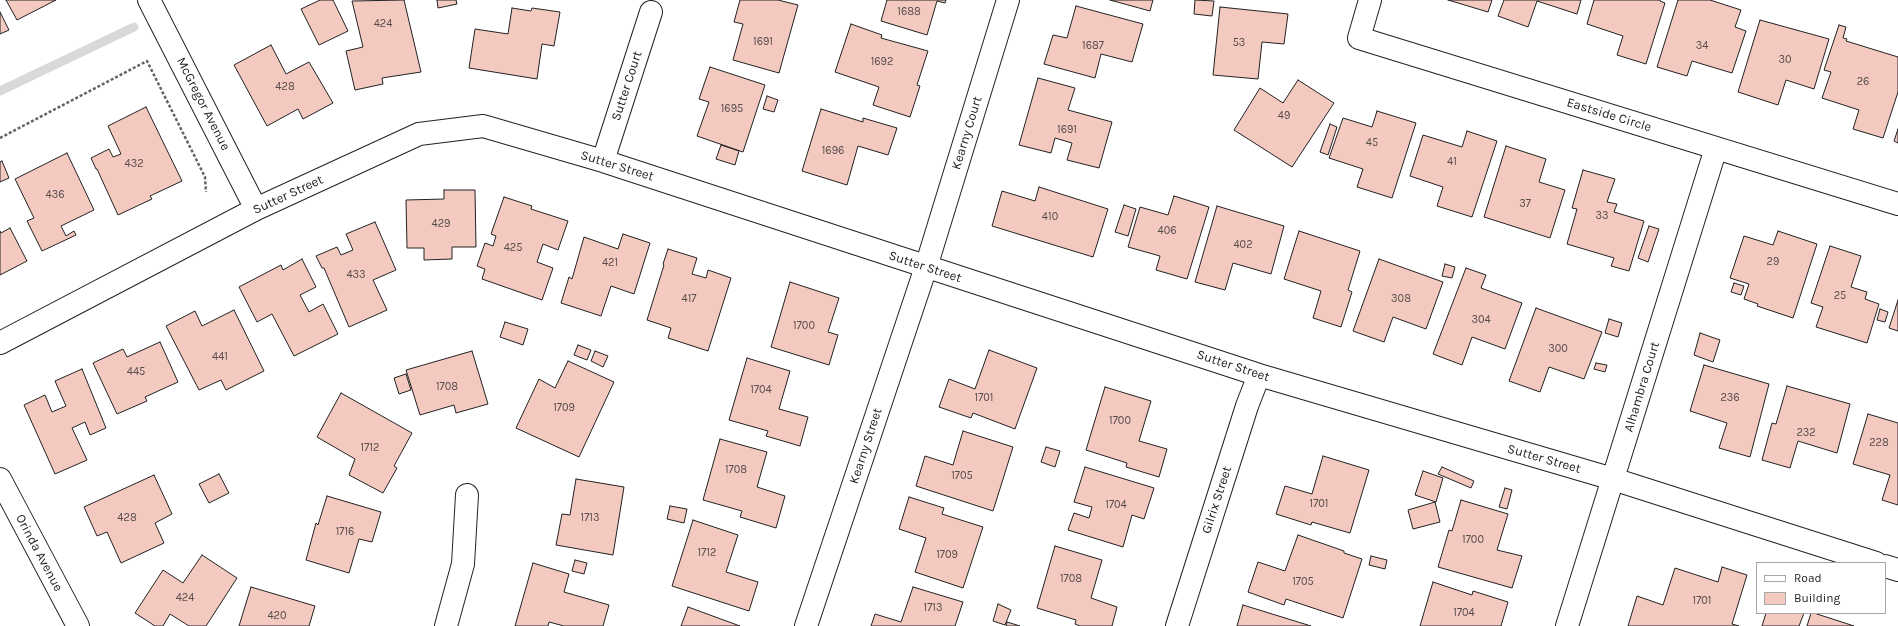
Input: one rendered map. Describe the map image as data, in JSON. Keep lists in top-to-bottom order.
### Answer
{
  "streets": {
    "street": [
      "Sutter Court",
      "McGregor Avenue",
      "Eastside Circle",
      "Kearny Court",
      "Sutter Street",
      "Alhambra Court",
      "Kearny Street",
      "Gilrix Street",
      "Orinda Avenue"
    ]
  },
  "crossings": [
    ["Sutter Court", "Sutter Street"],
    ["McGregor Avenue", "Sutter Street"],
    ["Eastside Circle", "Alhambra Court"],
    ["Kearny Court", "Sutter Street"],
    ["Kearny Court", "Kearny Street"],
    ["Sutter Street", "Alhambra Court"],
    ["Sutter Street", "Kearny Street"],
    ["Sutter Street", "Gilrix Street"]
  ],
  "house_numbers": [
    "1688",
    "424",
    "1691",
    "53",
    "1687",
    "34",
    "30",
    "1692",
    "26",
    "428",
    "1695",
    "49",
    "1691",
    "45",
    "1696",
    "41",
    "432",
    "436",
    "37",
    "33",
    "410",
    "429",
    "406",
    "402",
    "425",
    "29",
    "421",
    "433",
    "25",
    "417",
    "308",
    "304",
    "1700",
    "300",
    "441",
    "445",
    "1708",
    "1704",
    "1701",
    "236",
    "1709",
    "1700",
    "232",
    "228",
    "1712",
    "1708",
    "1705",
    "1701",
    "1704",
    "428",
    "1713",
    "1716",
    "1700",
    "1712",
    "1709",
    "1708",
    "1705",
    "424",
    "1701",
    "1713",
    "1704",
    "420"
  ],
  "legend": ["Road", "Building"]
}
